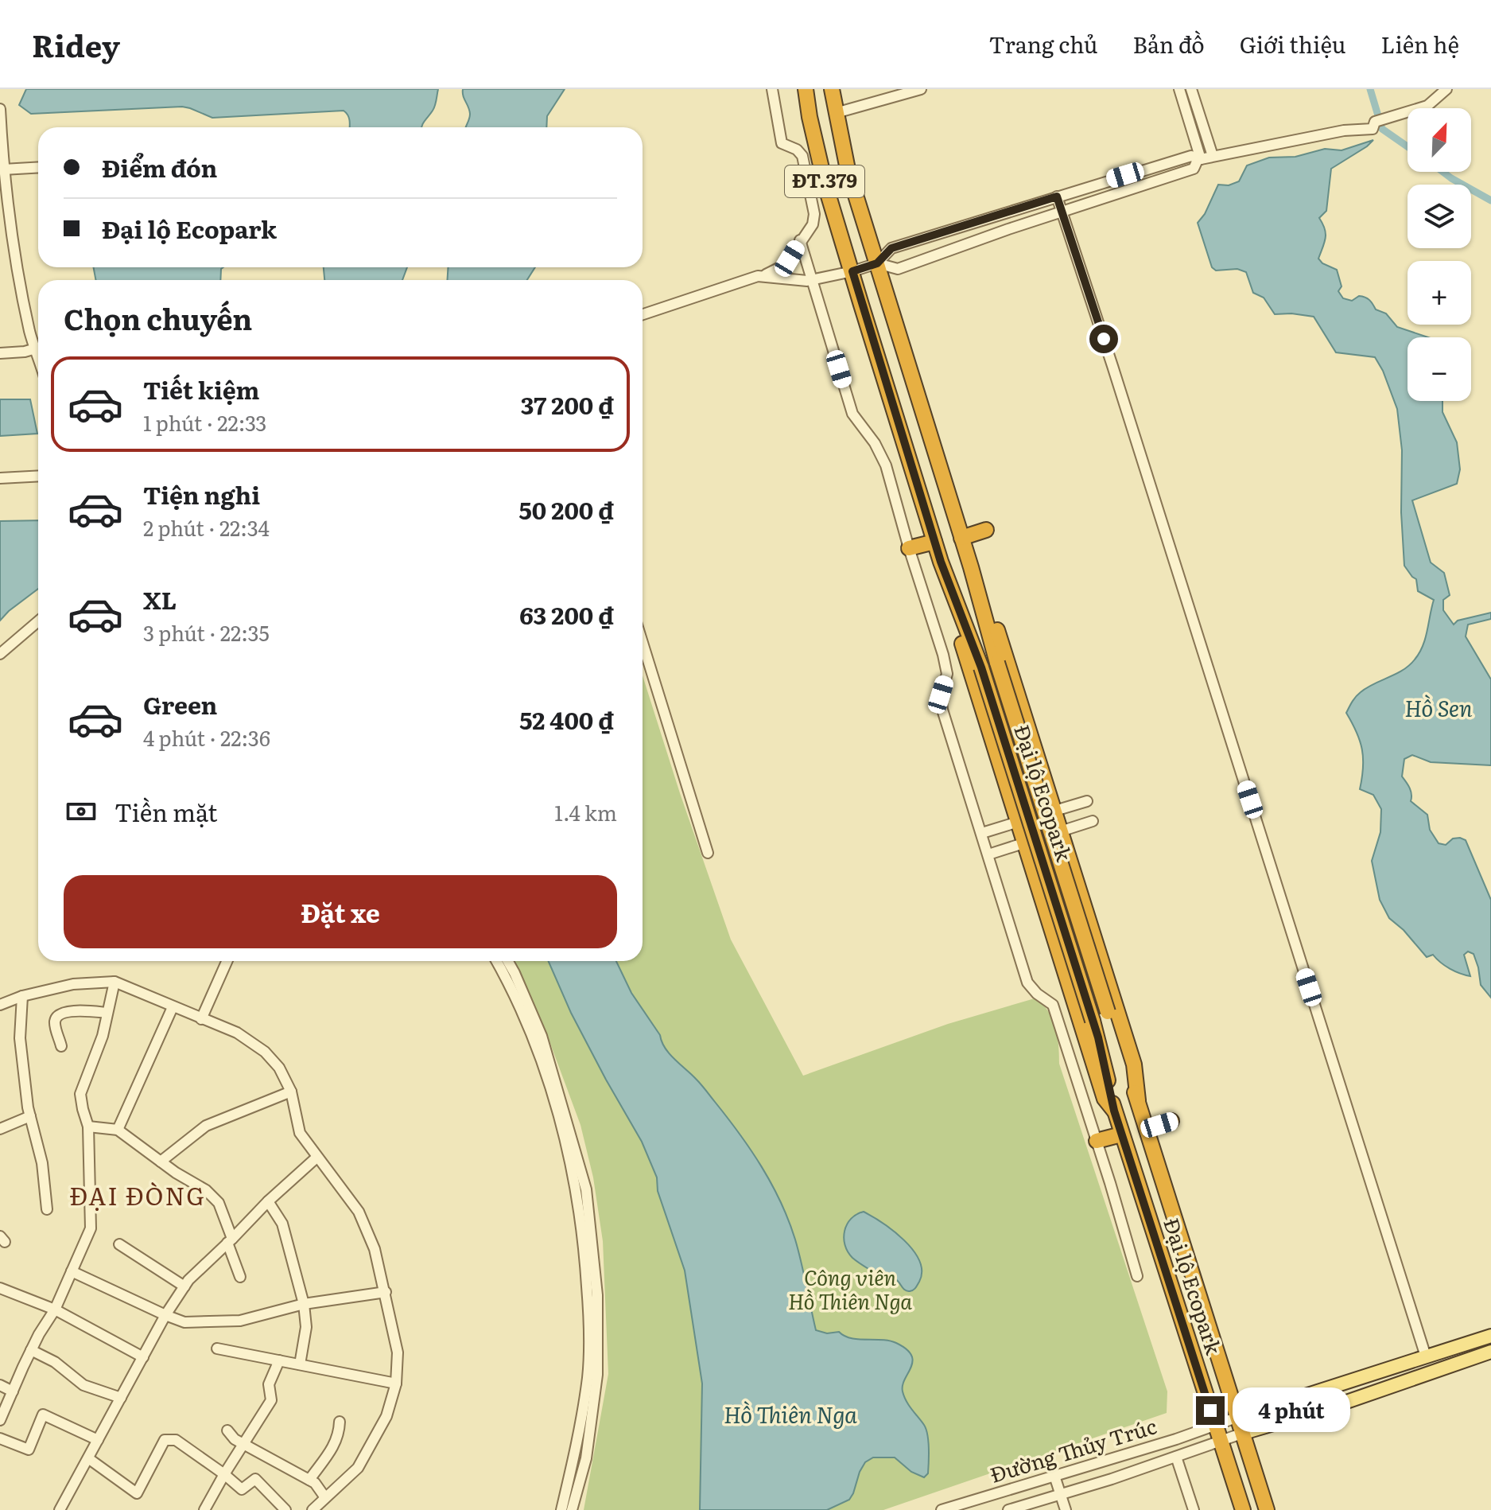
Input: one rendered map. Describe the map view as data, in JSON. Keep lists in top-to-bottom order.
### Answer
{
  "streets": {
    "highway": ["ĐT.379", "Đại lộ Ecopark"],
    "street": ["Đường Thủy Trúc"]
  },
  "crossings": [
    ["Đại lộ Ecopark", "Đường Thủy Trúc"]
  ],
  "districts": ["ĐẠI ĐÒNG"],
  "water": ["Hồ Sen", "Hồ Thiên Nga"],
  "parks": ["Công viên Hồ Thiên Nga"],
  "north": "top right",
  "page": {
    "header": "Ridey",
    "nav": [
      "Trang chủ",
      "Bản đồ",
      "Giới thiệu",
      "Liên hệ"
    ],
    "map_buttons": ["+", "−"],
    "banner": ["Điểm đón", "Đại lộ Ecopark"],
    "heading": "Chọn chuyến",
    "list": [
      {
        "name": "Tiết kiệm",
        "note": "1 phút · 22:33",
        "value": "37 200 ₫"
      },
      {
        "name": "Tiện nghi",
        "note": "2 phút · 22:34",
        "value": "50 200 ₫"
      },
      {
        "name": "XL",
        "note": "3 phút · 22:35",
        "value": "63 200 ₫"
      },
      {
        "name": "Green",
        "note": "4 phút · 22:36",
        "value": "52 400 ₫"
      }
    ],
    "pay": ["Tiền mặt", "1.4 km"],
    "buttons": "Đặt xe",
    "bubble": "4 phút"
  }
}
